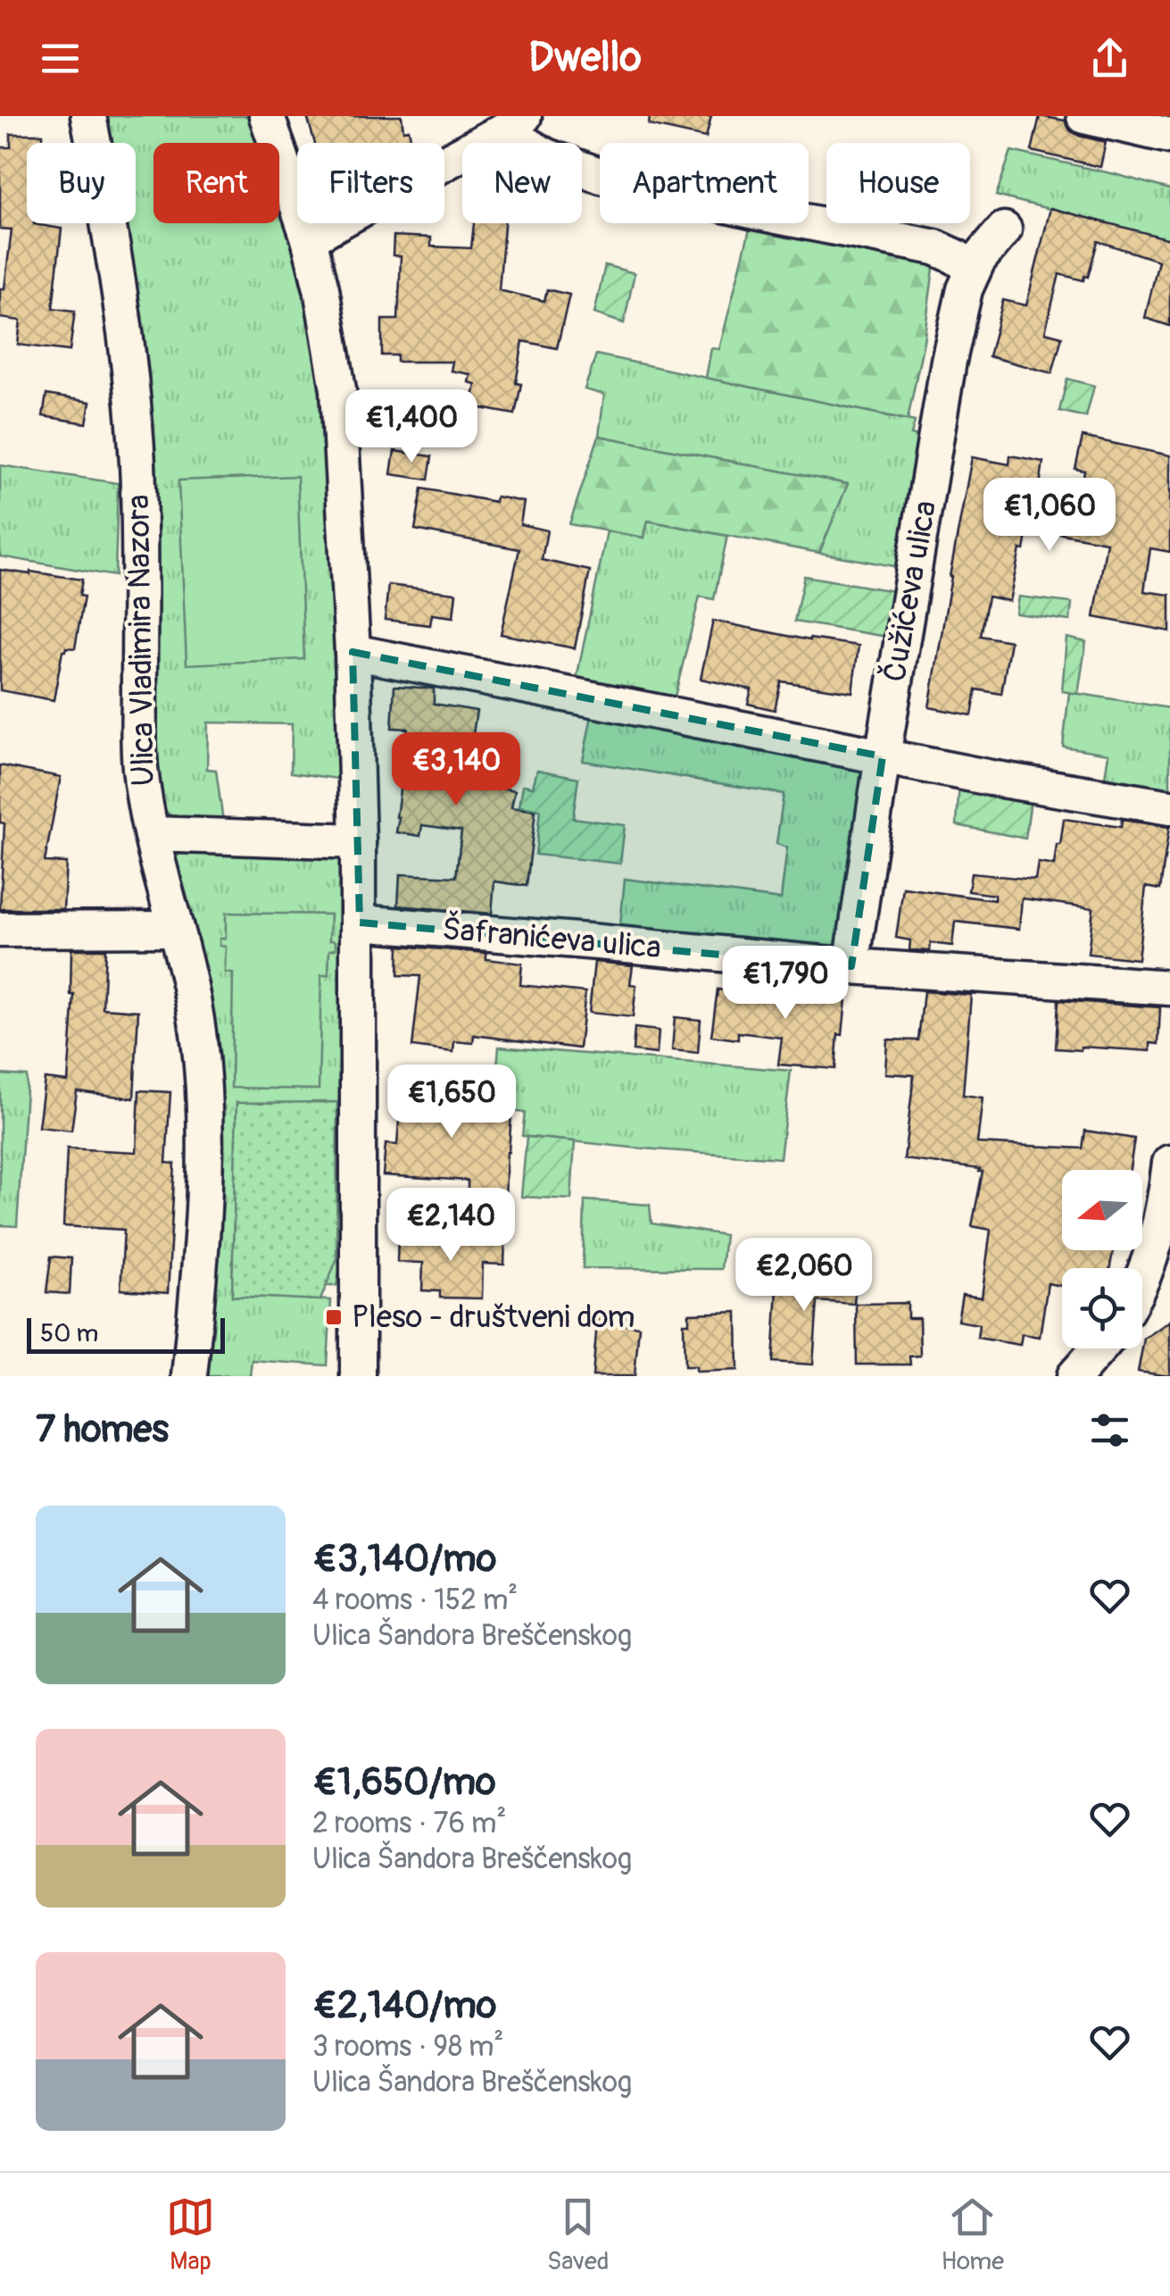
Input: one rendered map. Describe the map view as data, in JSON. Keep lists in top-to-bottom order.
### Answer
{
  "streets": {
    "street": ["Čužićeva ulica", "Ulica Vladimira Nazora", "Šafranićeva ulica"]
  },
  "crossings": [
    ["Čužićeva ulica", "Šafranićeva ulica"]
  ],
  "places": {
    "transit": ["Pleso - društveni dom"]
  },
  "scale_bar": "50 m",
  "north": "left",
  "page": {
    "header": "Dwello",
    "chip": [
      "Buy",
      "Rent",
      "Filters",
      "New",
      "Apartment",
      "House"
    ],
    "price": [
      "€1,400",
      "€1,060",
      "€3,140",
      "€1,790",
      "€1,650",
      "€2,140",
      "€2,060"
    ],
    "scale": "50 m",
    "heading": "7 homes",
    "list": [
      {
        "name": "€3,140/mo",
        "note": "4 rooms · 152 m² · Ulica Šandora Breščenskog"
      },
      {
        "name": "€1,650/mo",
        "note": "2 rooms · 76 m² · Ulica Šandora Breščenskog"
      },
      {
        "name": "€2,140/mo",
        "note": "3 rooms · 98 m² · Ulica Šandora Breščenskog"
      }
    ],
    "tabs": ["Map", "Saved", "Home"]
  }
}
